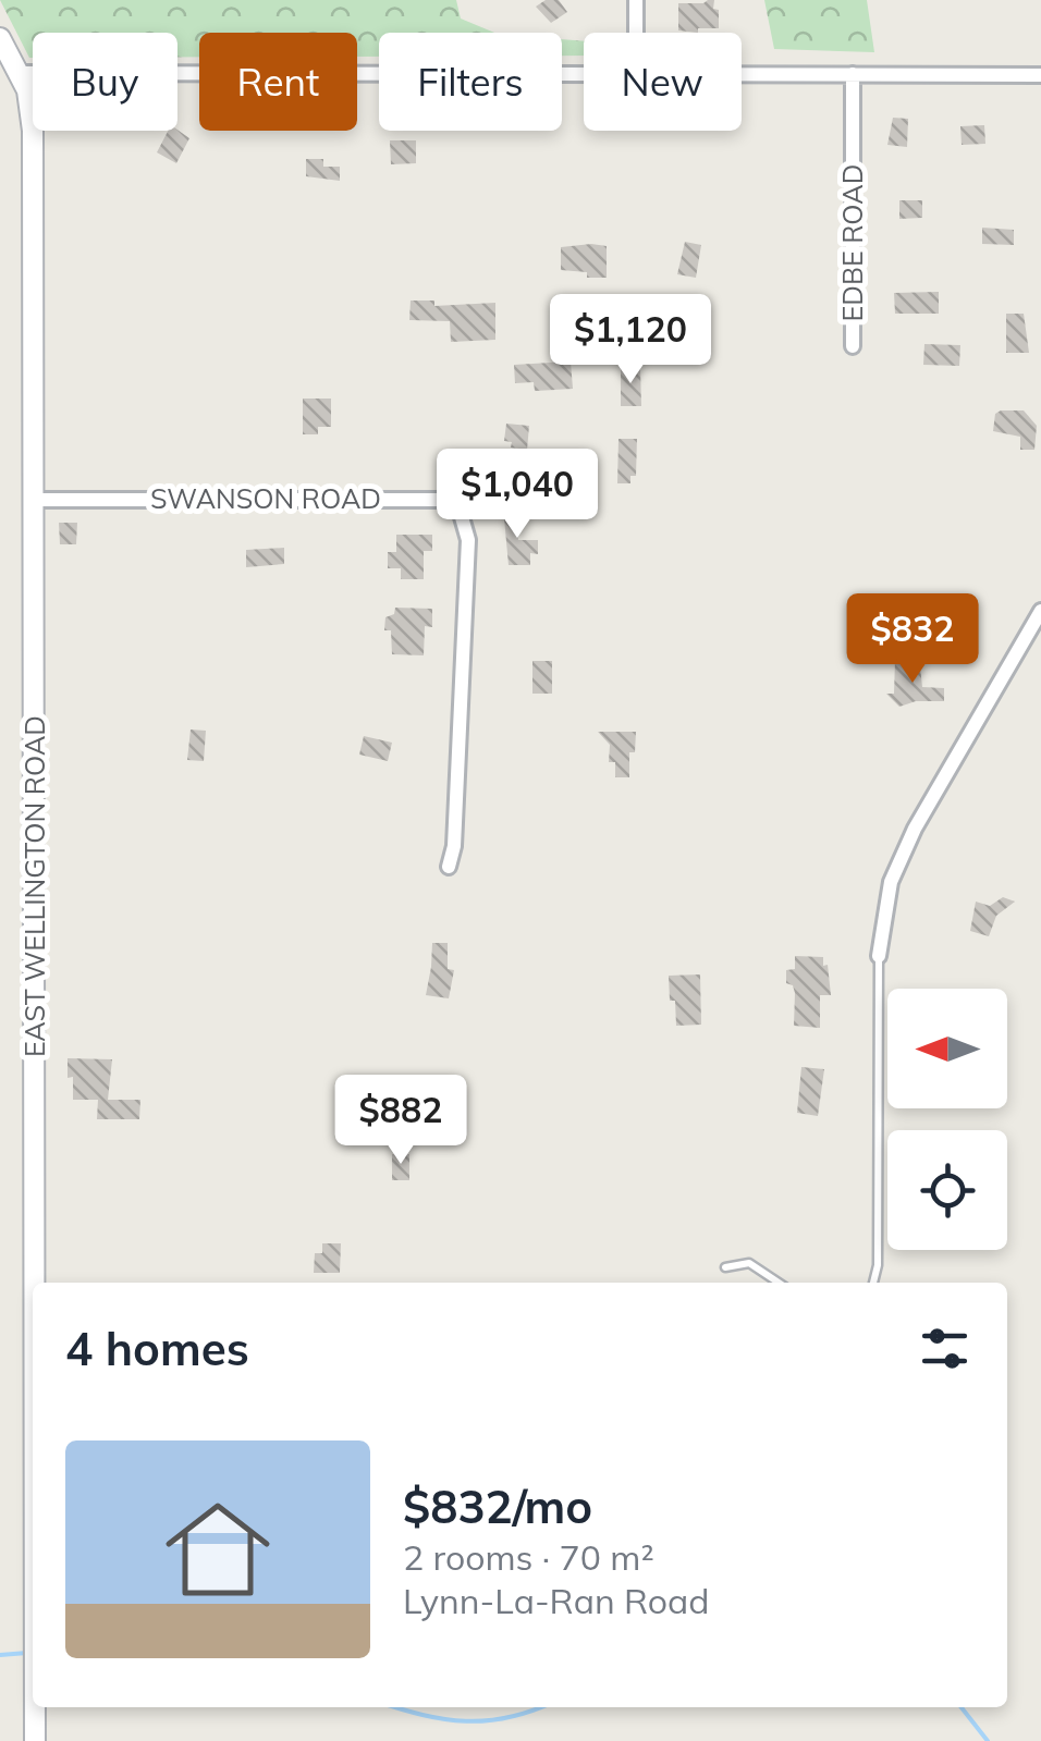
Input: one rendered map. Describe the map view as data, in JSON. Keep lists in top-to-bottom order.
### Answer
{
  "streets": {
    "street": ["EDBE ROAD", "SWANSON ROAD", "EAST WELLINGTON ROAD"]
  },
  "crossings": [
    ["SWANSON ROAD", "EAST WELLINGTON ROAD"]
  ],
  "north": "left",
  "page": {
    "chip": [
      "Buy",
      "Rent",
      "Filters",
      "New"
    ],
    "price": [
      "$1,120",
      "$1,040",
      "$832",
      "$882"
    ],
    "heading": "4 homes",
    "list": [
      {
        "name": "$832/mo",
        "note": "2 rooms · 70 m² · Lynn-La-Ran Road"
      }
    ]
  }
}
